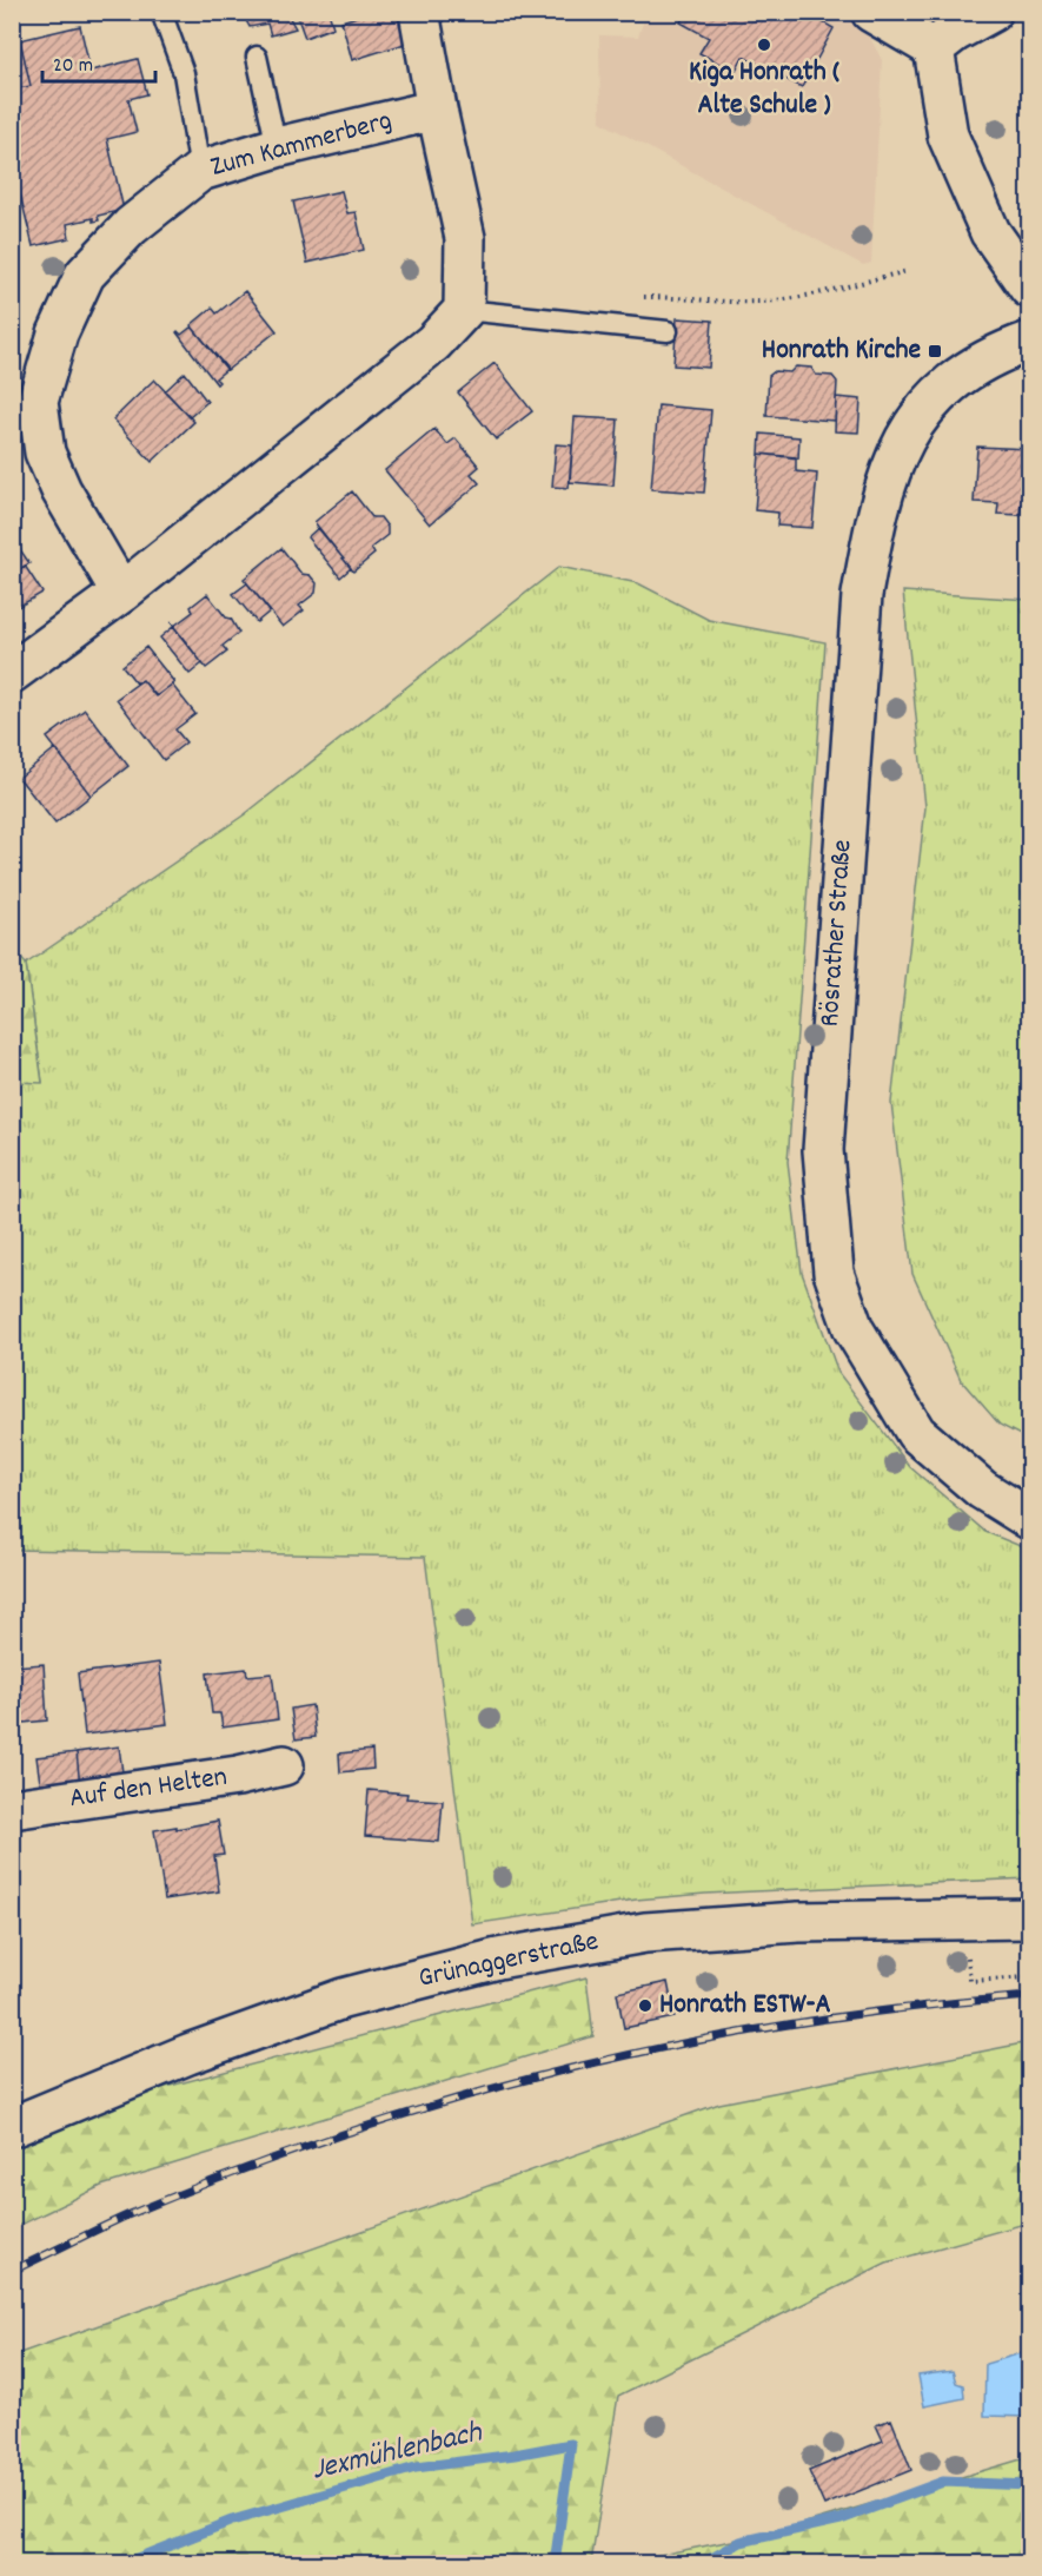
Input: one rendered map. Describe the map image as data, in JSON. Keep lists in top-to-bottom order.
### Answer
{
  "streets": {
    "street": [
      "Zum Kammerberg",
      "Rösrather Straße",
      "Auf den Helten",
      "Grünaggerstraße"
    ]
  },
  "water": ["Jexmühlenbach"],
  "places": {
    "other": ["Kiga Honrath ( Alte Schule )", "Honrath ESTW-A"],
    "transit": ["Honrath Kirche"]
  },
  "scale_bar": "20 m"
}
